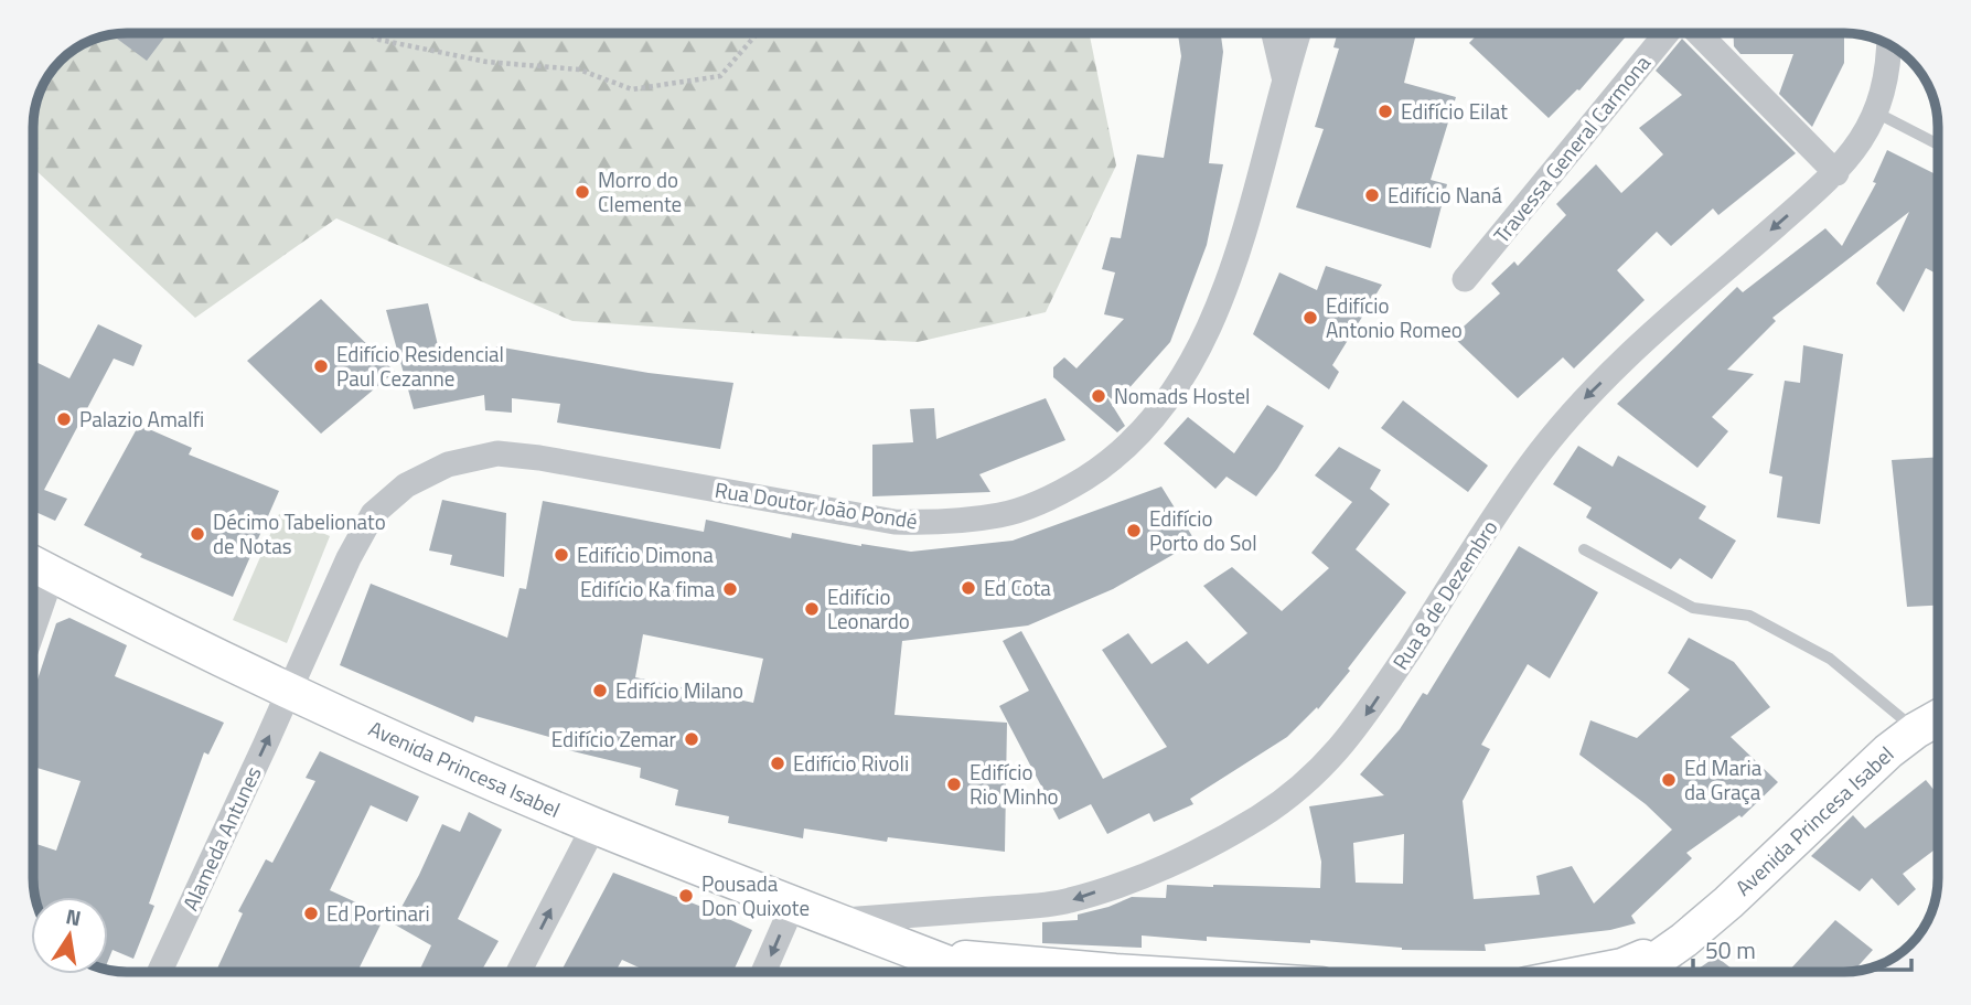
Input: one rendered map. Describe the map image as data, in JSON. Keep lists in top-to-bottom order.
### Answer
{
  "streets": {
    "main road": ["Avenida Princesa Isabel"],
    "street": [
      "Travessa General Carmona",
      "Rua Doutor João Pondé",
      "Rua 8 de Dezembro",
      "Alameda Antunes"
    ]
  },
  "crossings": [
    ["Rua Doutor João Pondé", "Avenida Princesa Isabel"],
    ["Rua Doutor João Pondé", "Alameda Antunes"],
    ["Rua 8 de Dezembro", "Avenida Princesa Isabel"],
    ["Avenida Princesa Isabel", "Alameda Antunes"]
  ],
  "one_way": ["Rua 8 de Dezembro", "Alameda Antunes"],
  "places": [
    "Edifício Eilat",
    "Morro do Clemente",
    "Edifício Naná",
    "Edifício Antonio Romeo",
    "Edifício Residencial Paul Cezanne",
    "Nomads Hostel",
    "Palazio Amalfi",
    "Edifício Porto do Sol",
    "Décimo Tabelionato de Notas",
    "Edifício Dimona",
    "Ed Cota",
    "Edifício Ka fima",
    "Edifício Leonardo",
    "Edifício Milano",
    "Edifício Zemar",
    "Edifício Rivoli",
    "Ed Maria da Graça",
    "Edifício Rio Minho",
    "Pousada Don Quixote",
    "Ed Portinari"
  ],
  "scale_bar": "50 m",
  "north": "top"
}
